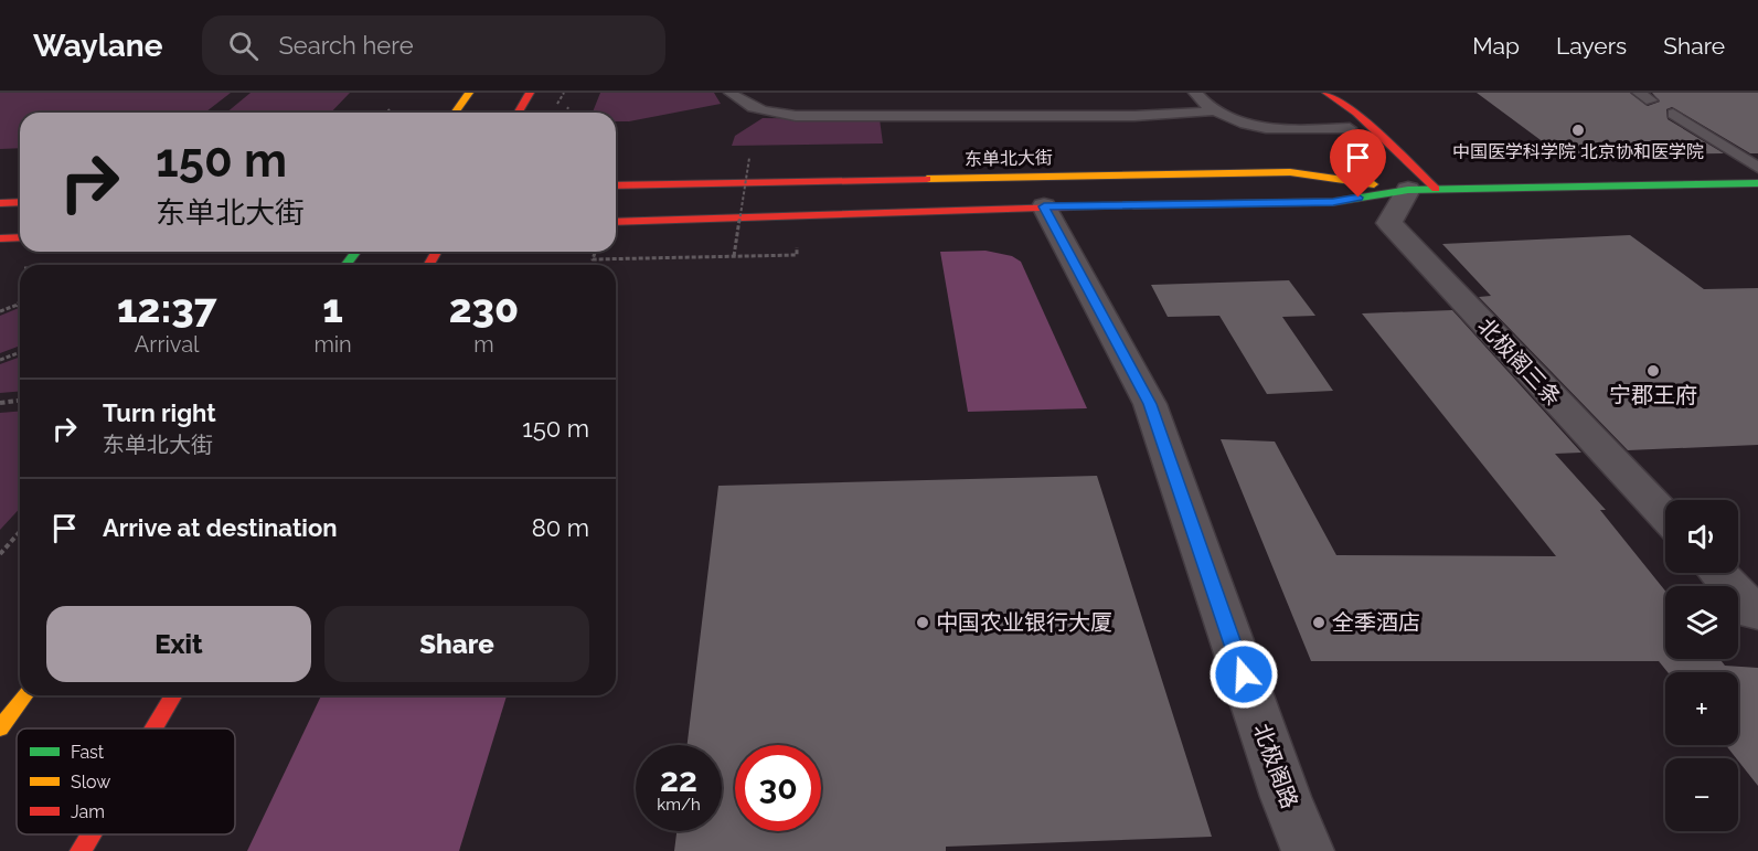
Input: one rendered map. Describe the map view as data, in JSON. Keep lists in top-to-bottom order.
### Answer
{
  "streets": {
    "main road": ["东单北大街"],
    "street": ["北极阁三条", "北极阁路"]
  },
  "crossings": [
    ["东单北大街", "北极阁三条"],
    ["东单北大街", "北极阁路"]
  ],
  "places": [
    "中国医学科学院 北京协和医学院",
    "宁郡王府",
    "中国农业银行大厦",
    "全季酒店"
  ],
  "legend": ["Fast", "Slow", "Jam"],
  "page": {
    "header": "Waylane",
    "search": "Search here",
    "nav": ["Map", "Layers", "Share"],
    "turn": ["150 m", "东单北大街"],
    "eta": [
      "12:37",
      "Arrival",
      "1",
      "min",
      "230",
      "m"
    ],
    "list": [
      {
        "name": "Turn right",
        "note": "东单北大街",
        "value": "150 m"
      },
      {
        "name": "Arrive at destination",
        "value": "80 m"
      }
    ],
    "map_buttons": ["+", "−"],
    "buttons": ["Exit", "Share"],
    "speed": "22 km/h",
    "limit": "30"
  }
}
